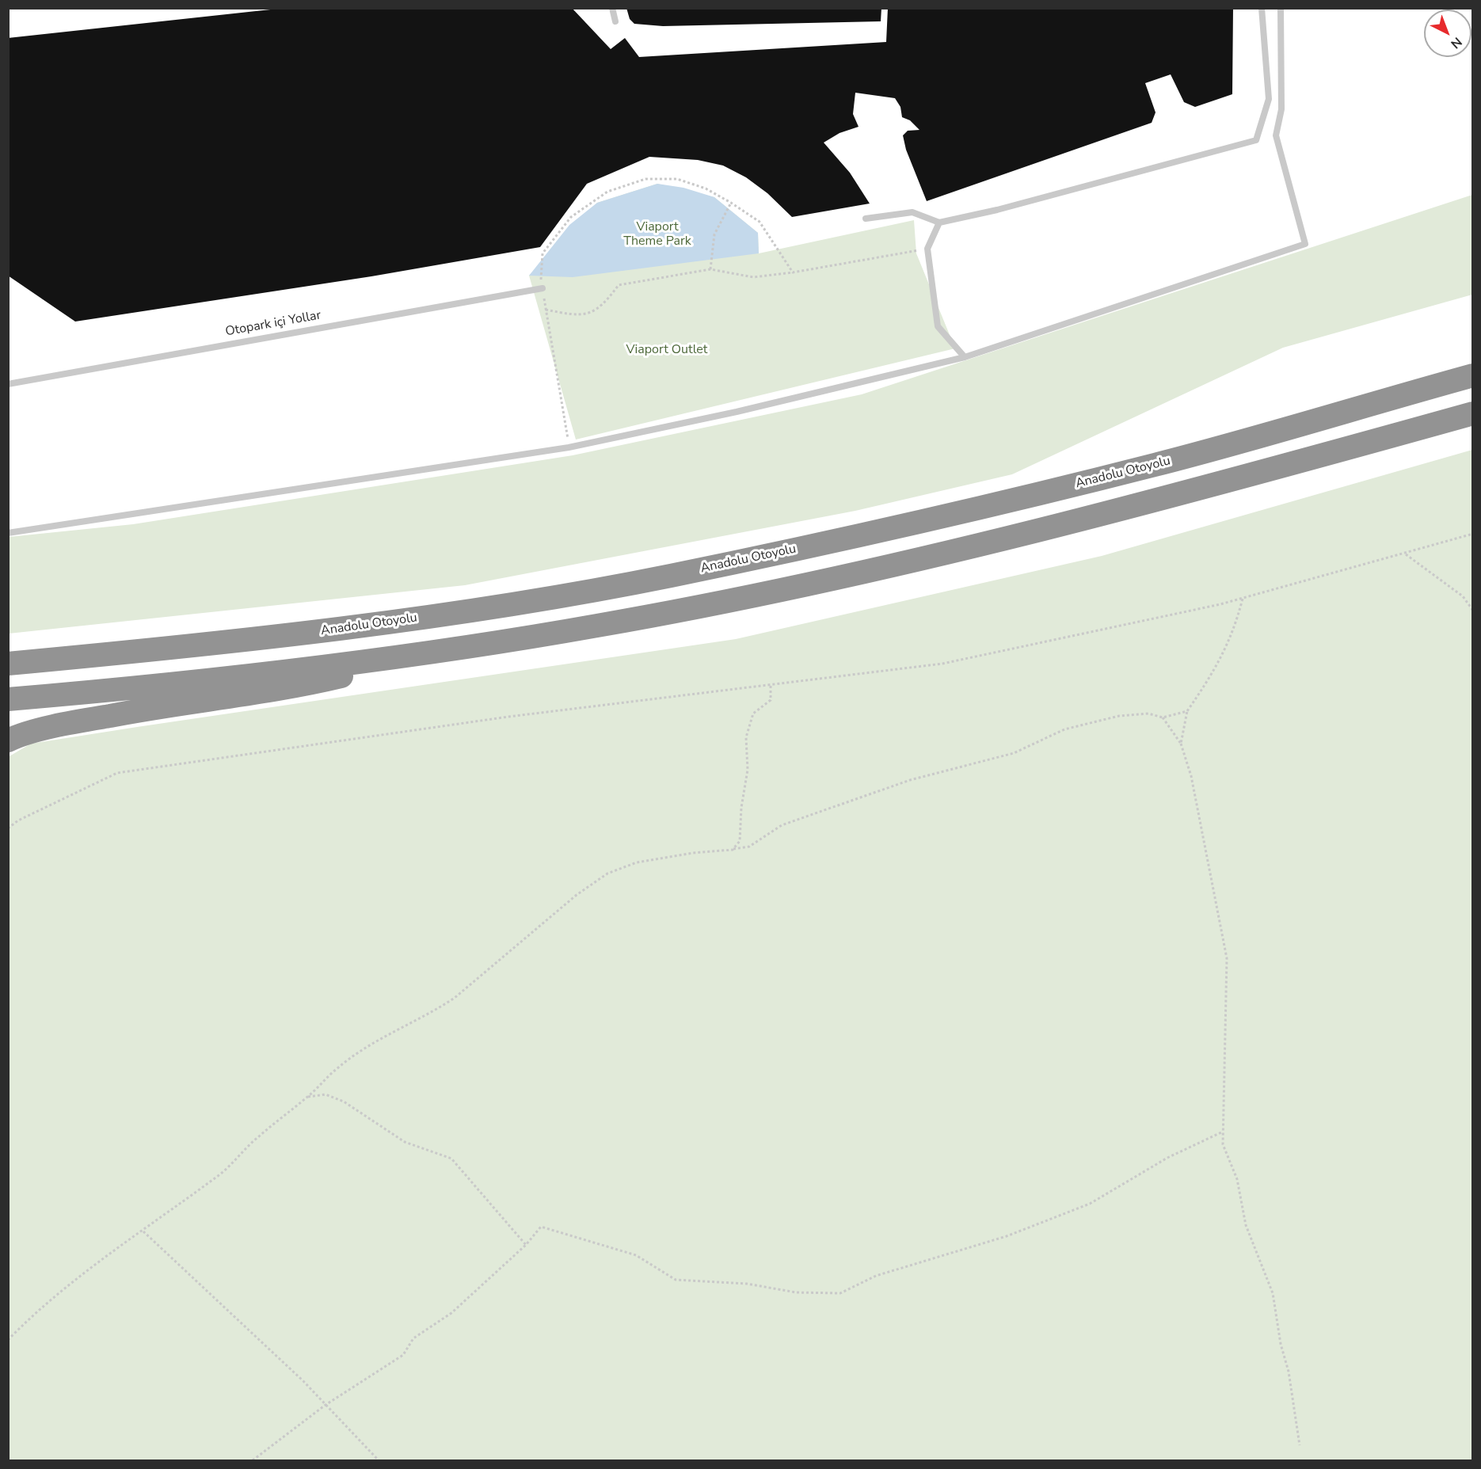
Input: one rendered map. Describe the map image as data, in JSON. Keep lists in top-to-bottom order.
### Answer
{
  "streets": {
    "highway": ["Anadolu Otoyolu"],
    "lane": ["Otopark içi Yollar"]
  },
  "parks": ["Viaport Theme Park", "Viaport Outlet"],
  "north": "bottom right"
}
